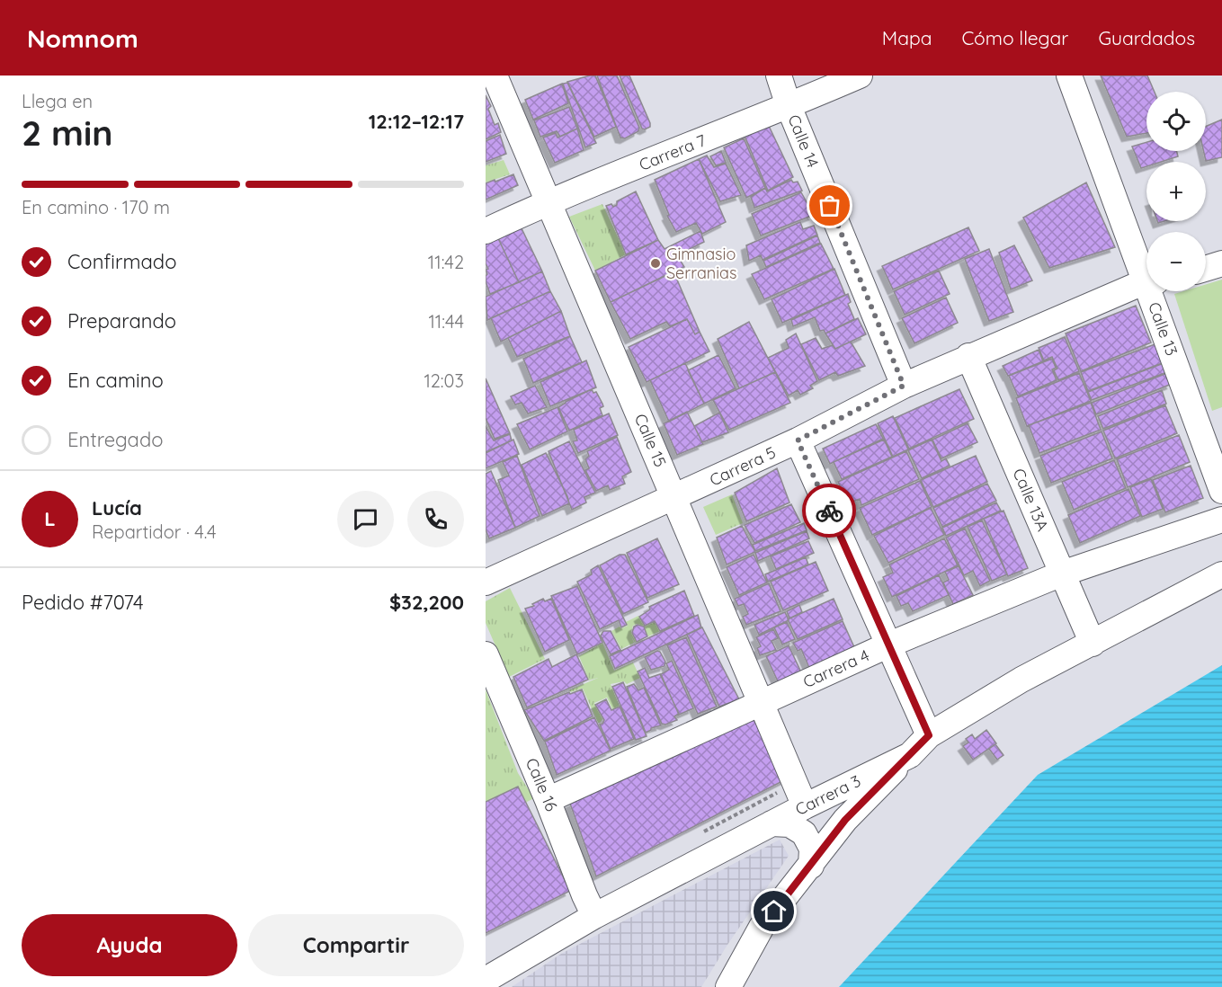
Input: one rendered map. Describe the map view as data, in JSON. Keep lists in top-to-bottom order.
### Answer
{
  "streets": {
    "street": [
      "Calle 14",
      "Carrera 7",
      "Calle 13",
      "Calle 15",
      "Carrera 5",
      "Calle 13A",
      "Carrera 4",
      "Calle 16",
      "Carrera 3"
    ]
  },
  "crossings": [
    ["Calle 14", "Carrera 7"],
    ["Calle 14", "Carrera 5"],
    ["Carrera 7", "Calle 15"],
    ["Calle 15", "Carrera 5"],
    ["Calle 15", "Carrera 4"],
    ["Calle 15", "Carrera 3"],
    ["Carrera 5", "Calle 13A"],
    ["Calle 13A", "Carrera 4"],
    ["Calle 13A", "Carrera 3"],
    ["Carrera 4", "Calle 16"],
    ["Calle 16", "Carrera 3"]
  ],
  "places": ["Gimnasio Serranias"],
  "page": {
    "header": "Nomnom",
    "nav": ["Mapa", "Cómo llegar", "Guardados"],
    "heading": ["2 min", "Llega en", "12:12–12:17"],
    "panel": [
      "Lucía",
      "Repartidor · 4.4",
      "Pedido #7074",
      "$32,200"
    ],
    "map_buttons": ["+", "−"],
    "bar": "En camino · 170 m",
    "list": [
      ["Confirmado", "11:42"],
      ["Preparando", "11:44"],
      ["En camino", "12:03"],
      "Entregado"
    ],
    "round": "L",
    "buttons": ["Ayuda", "Compartir"]
  }
}
